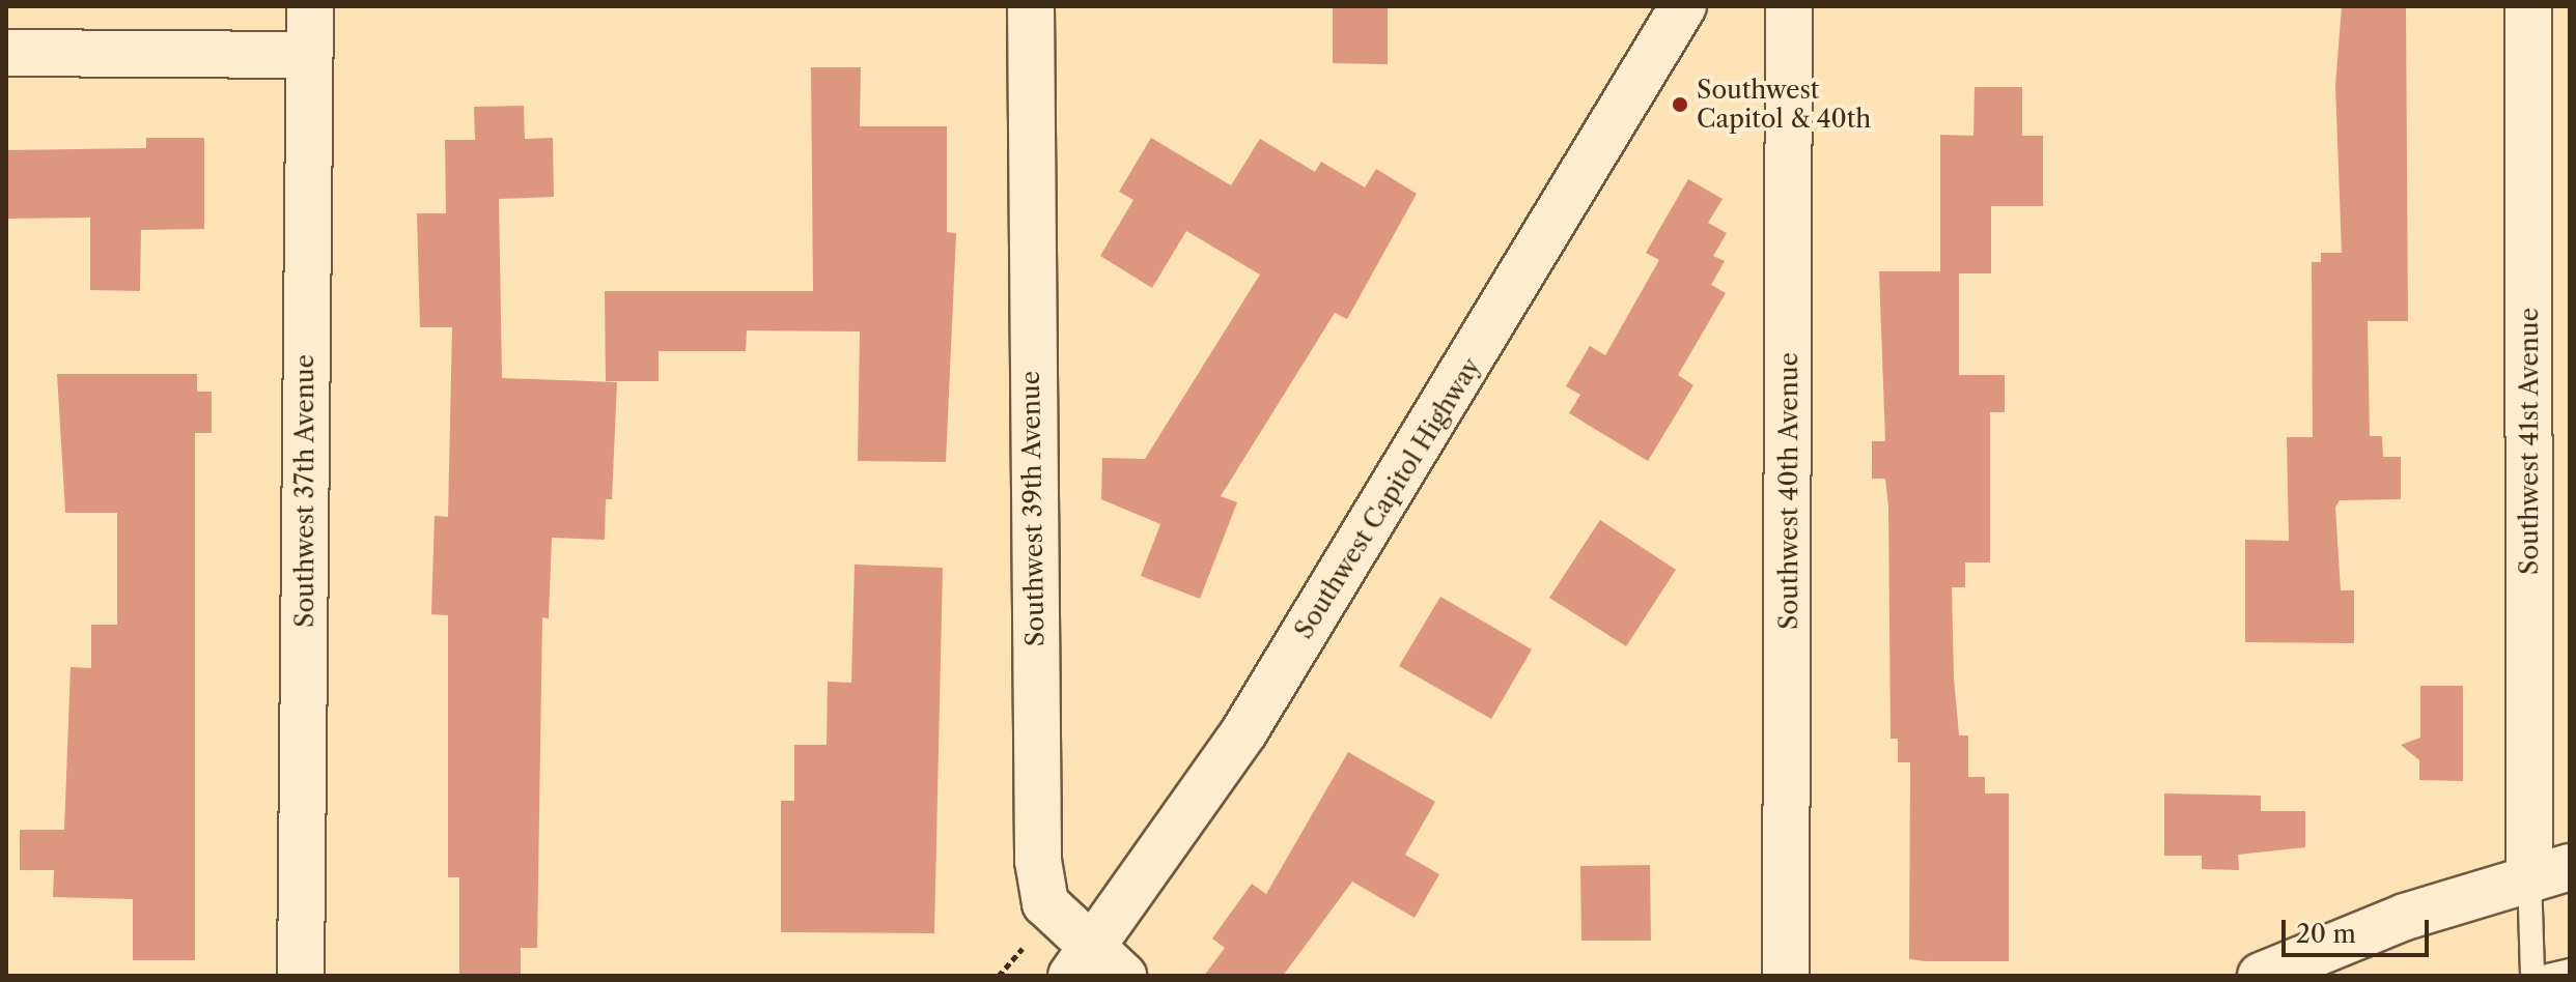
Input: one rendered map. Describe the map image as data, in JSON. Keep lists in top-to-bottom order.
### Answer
{
  "streets": {
    "street": [
      "Southwest 41st Avenue",
      "Southwest 37th Avenue",
      "Southwest 40th Avenue",
      "Southwest Capitol Highway",
      "Southwest 39th Avenue"
    ]
  },
  "crossings": [
    ["Southwest Capitol Highway", "Southwest 39th Avenue"]
  ],
  "places": ["Southwest Capitol & 40th"],
  "scale_bar": "20 m"
}
